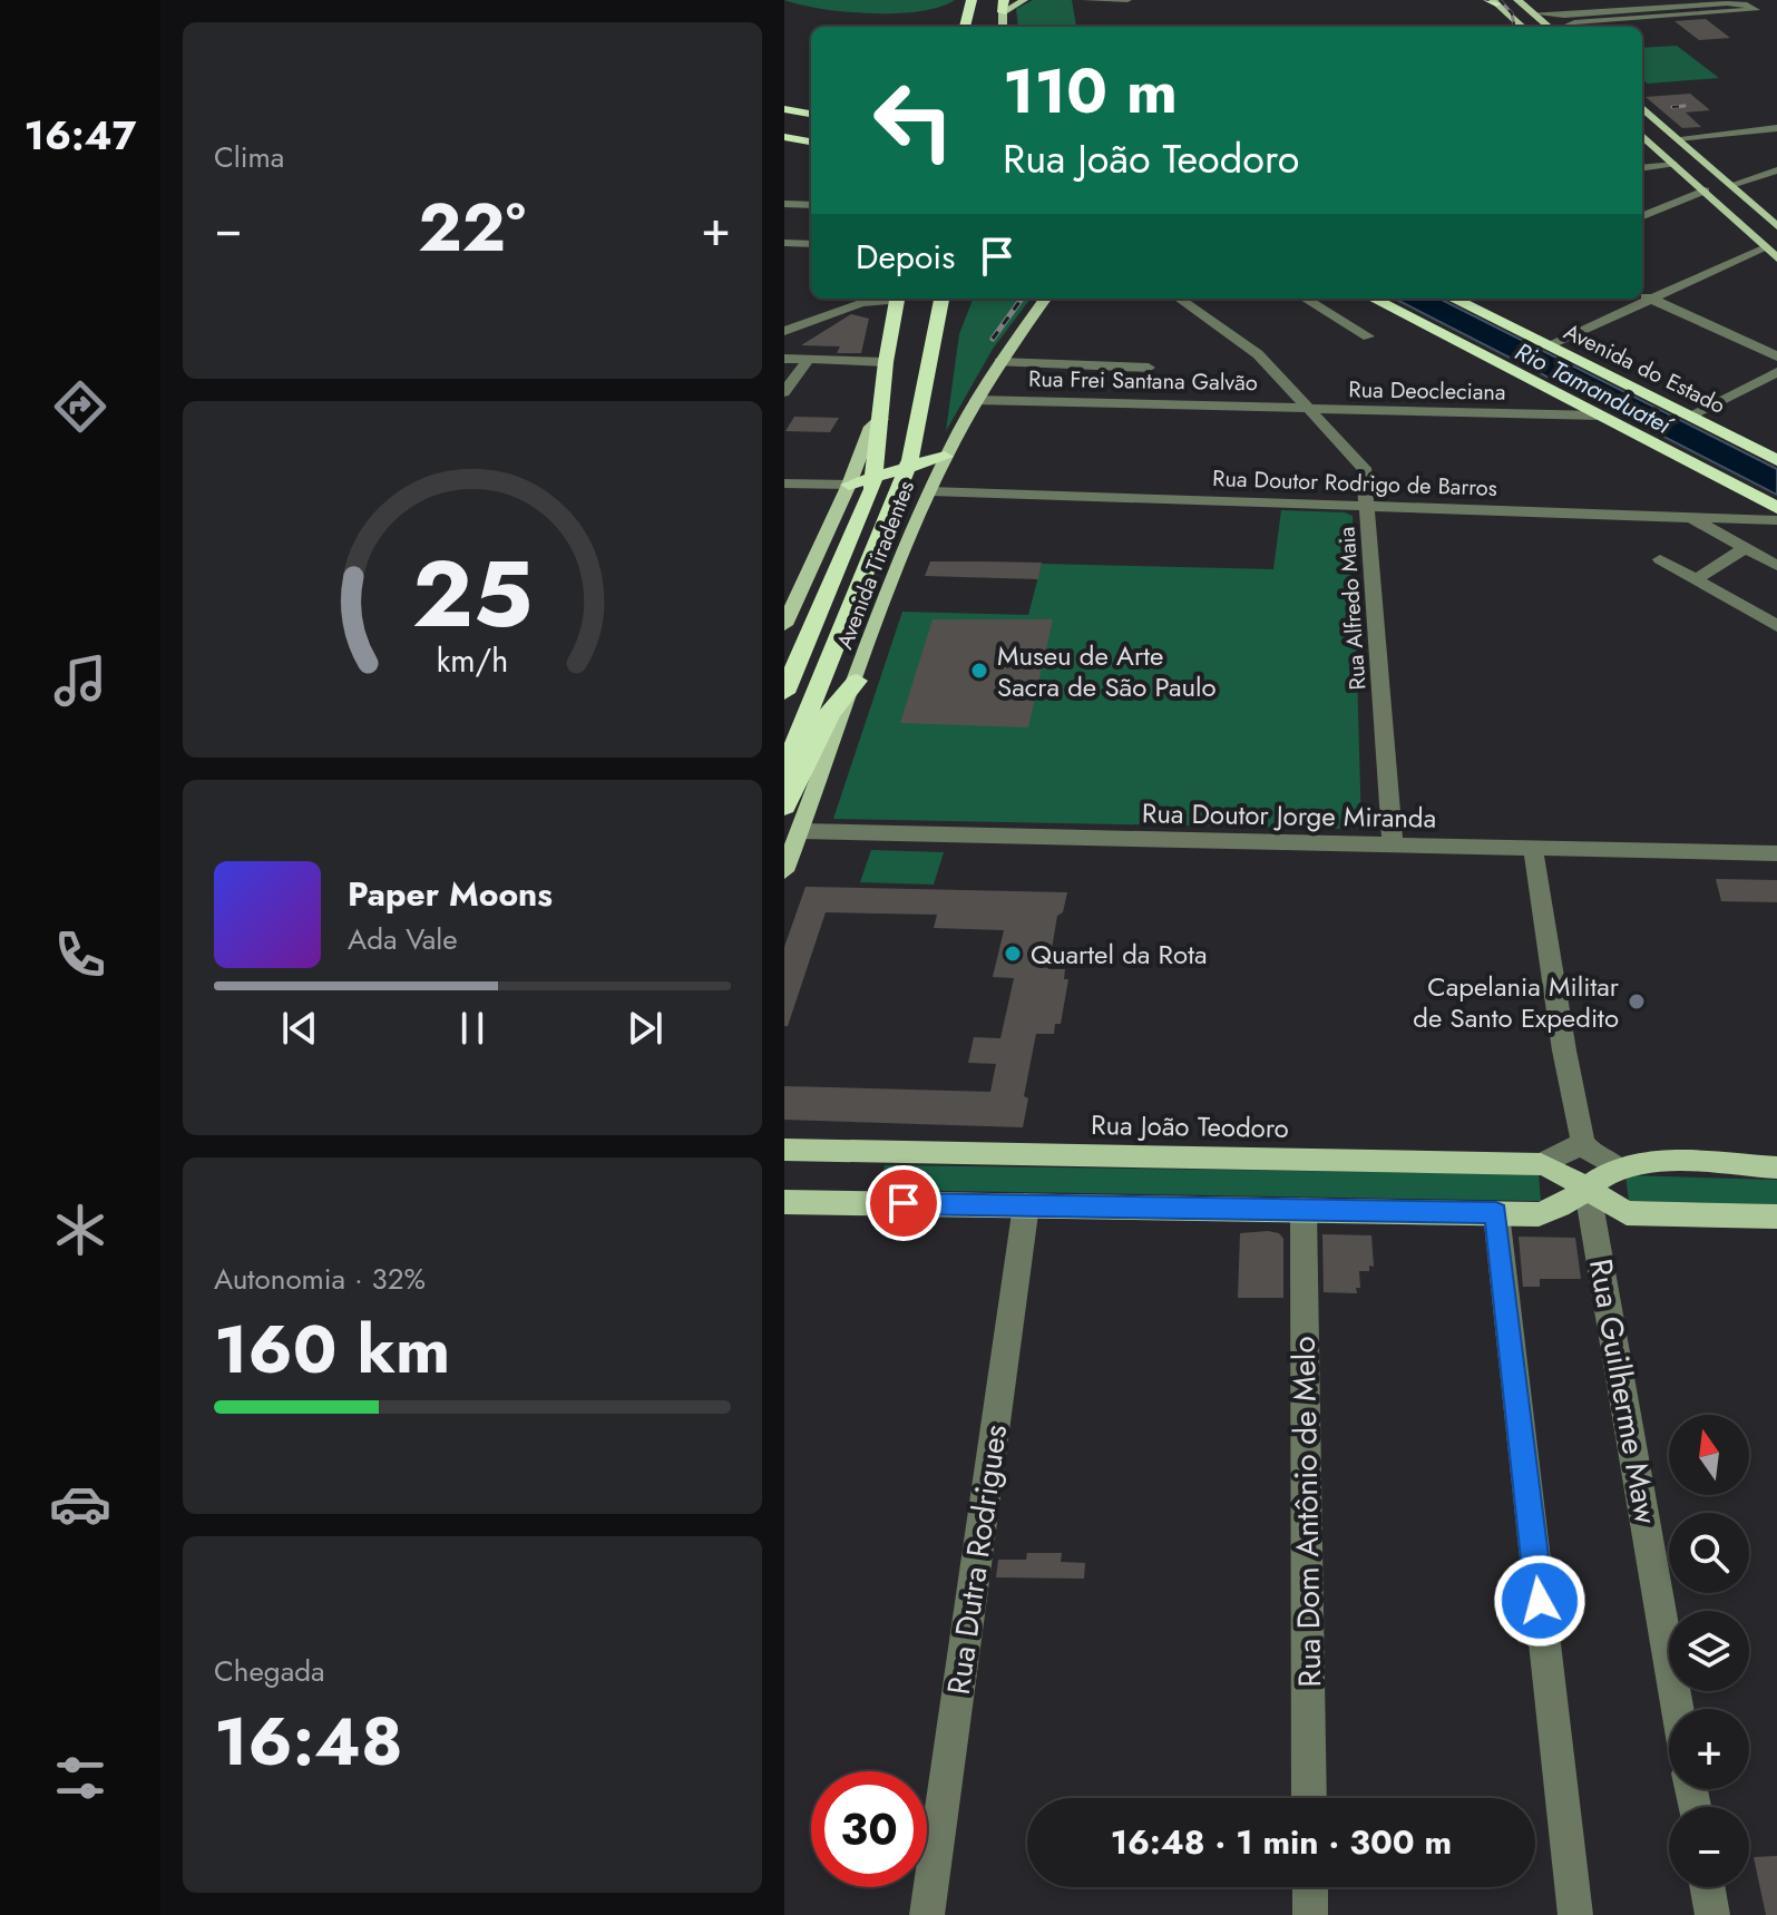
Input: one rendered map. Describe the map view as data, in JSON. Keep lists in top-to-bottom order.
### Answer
{
  "streets": {
    "highway": ["Avenida do Estado", "Avenida Tiradentes"],
    "main road": ["Rua João Teodoro"],
    "street": [
      "Rua Frei Santana Galvão",
      "Rua Deocleciana",
      "Rua Doutor Rodrigo de Barros",
      "Rua Alfredo Maia",
      "Rua Doutor Jorge Miranda",
      "Rua Guilherme Maw",
      "Rua Dom Antônio de Melo",
      "Rua Dutra Rodrigues"
    ]
  },
  "crossings": [
    ["Rua Frei Santana Galvão", "Rua Deocleciana"],
    ["Rua Frei Santana Galvão", "Avenida Tiradentes"],
    ["Rua Frei Santana Galvão", "Rua Alfredo Maia"],
    ["Rua Deocleciana", "Rua Alfredo Maia"],
    ["Rua Doutor Rodrigo de Barros", "Avenida Tiradentes"],
    ["Rua Doutor Rodrigo de Barros", "Rua Alfredo Maia"],
    ["Avenida Tiradentes", "Rua Doutor Jorge Miranda"],
    ["Rua Alfredo Maia", "Rua Doutor Jorge Miranda"],
    ["Rua João Teodoro", "Rua Guilherme Maw"]
  ],
  "water": ["Rio Tamanduateí"],
  "places": ["Museu de Arte Sacra de São Paulo", "Quartel da Rota", "Capelania Militar de Santo Expedito"],
  "north": "top",
  "page": {
    "tabs": "16:47",
    "tile": [
      "Clima",
      ["Autonomia · 32%", "160 km"],
      ["Chegada", "16:48"]
    ],
    "turn": ["110 m", "Rua João Teodoro"],
    "heat": ["−", "22°", "+"],
    "then": "Depois",
    "song": ["Paper Moons", "Ada Vale"],
    "map_buttons": ["+", "−"],
    "limit": "30",
    "trip": "16:48 · 1 min · 300 m",
    "gauge": ["25", "km/h"]
  }
}
